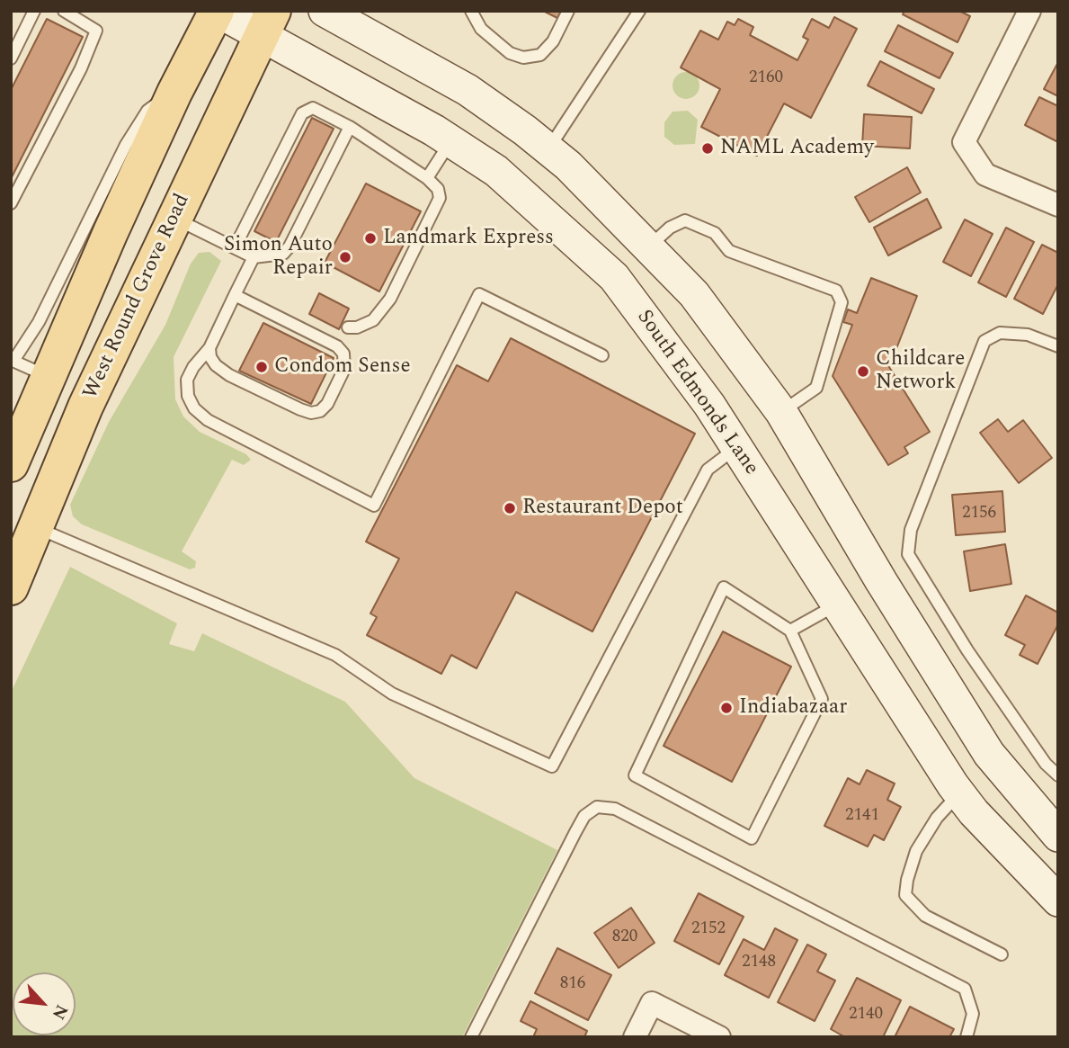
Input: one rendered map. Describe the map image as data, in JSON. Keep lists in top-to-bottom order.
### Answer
{
  "streets": {
    "main road": ["West Round Grove Road", "South Edmonds Lane"]
  },
  "crossings": [
    ["West Round Grove Road", "South Edmonds Lane"]
  ],
  "places": [
    "NAML Academy",
    "Landmark Express",
    "Simon Auto Repair",
    "Condom Sense",
    "Childcare Network",
    "Restaurant Depot",
    "Indiabazaar"
  ],
  "house_numbers": [
    "2160",
    "2156",
    "2141",
    "2152",
    "820",
    "2148",
    "816",
    "2140"
  ],
  "north": "bottom right"
}
